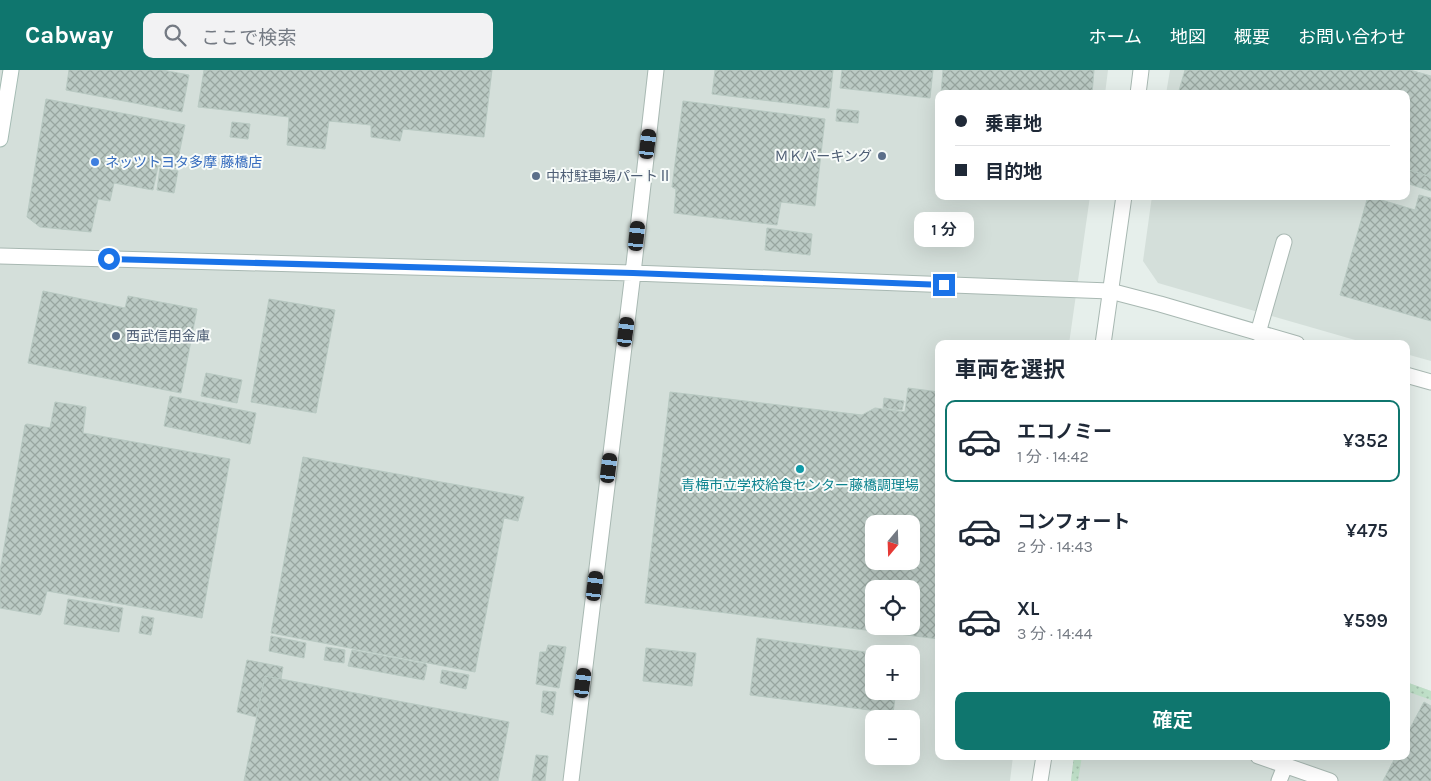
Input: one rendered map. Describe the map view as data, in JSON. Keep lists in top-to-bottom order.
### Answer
{
  "places": [
    "ＭＫパーキング",
    "ネッツトヨタ多摩 藤橋店",
    "中村駐車場パートⅡ",
    "西武信用金庫",
    "青梅市立学校給食センター藤橋調理場"
  ],
  "north": "bottom",
  "page": {
    "header": "Cabway",
    "search": "ここで検索",
    "nav": [
      "ホーム",
      "地図",
      "概要",
      "お問い合わせ"
    ],
    "banner": ["乗車地", "目的地"],
    "bubble": "1 分",
    "heading": "車両を選択",
    "list": [
      {
        "name": "エコノミー",
        "note": "1 分 · 14:42",
        "value": "¥352"
      },
      {
        "name": "コンフォート",
        "note": "2 分 · 14:43",
        "value": "¥475"
      },
      {
        "name": "XL",
        "note": "3 分 · 14:44",
        "value": "¥599"
      }
    ],
    "map_buttons": ["+", "−"],
    "buttons": "確定"
  }
}
